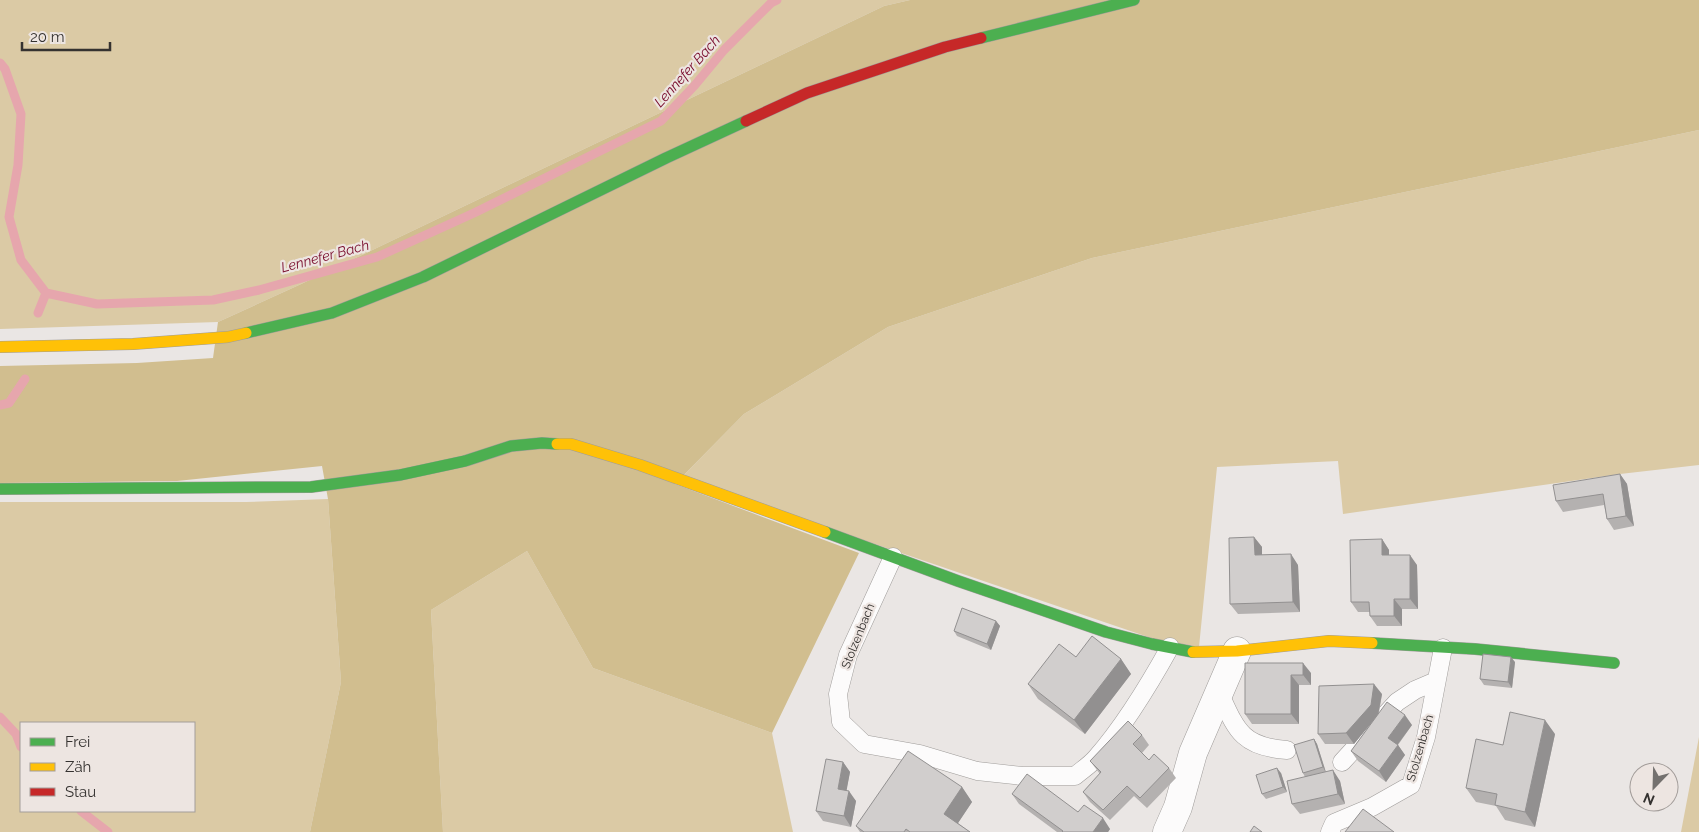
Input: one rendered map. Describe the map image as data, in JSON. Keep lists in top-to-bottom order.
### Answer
{
  "streets": {
    "lane": ["Stolzenbach"]
  },
  "water": ["Lennefer Bach"],
  "legend": ["Frei", "Zäh", "Stau"],
  "scale_bar": "20 m",
  "north": "bottom left"
}
